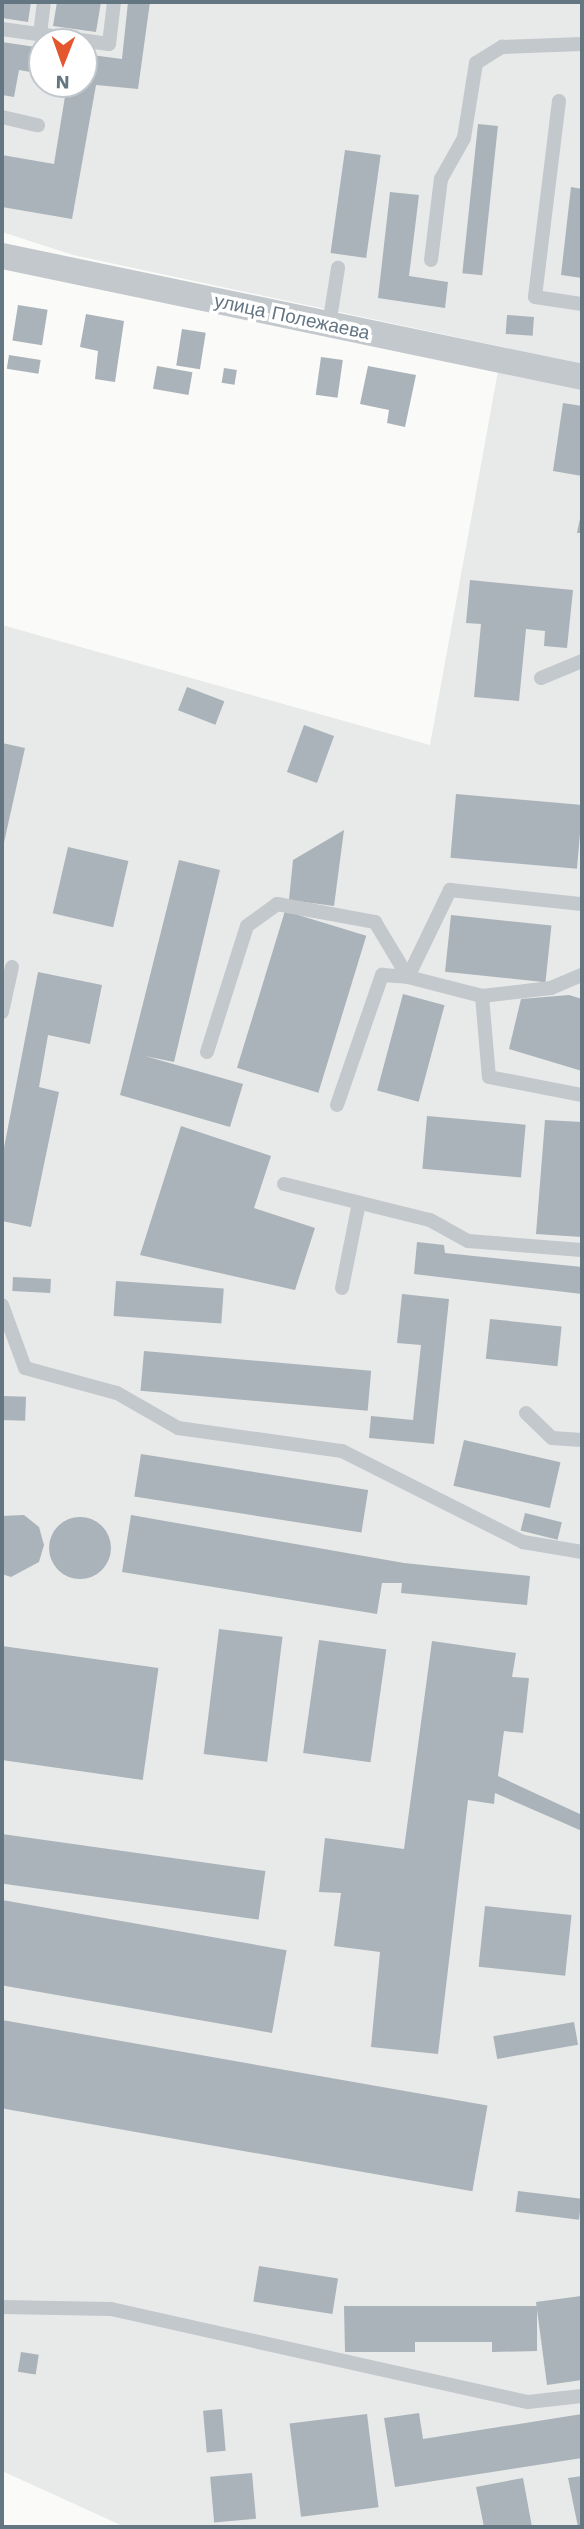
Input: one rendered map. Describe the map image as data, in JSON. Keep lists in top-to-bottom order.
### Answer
{
  "streets": {
    "street": ["улица Полежаева"]
  },
  "north": "bottom"
}
